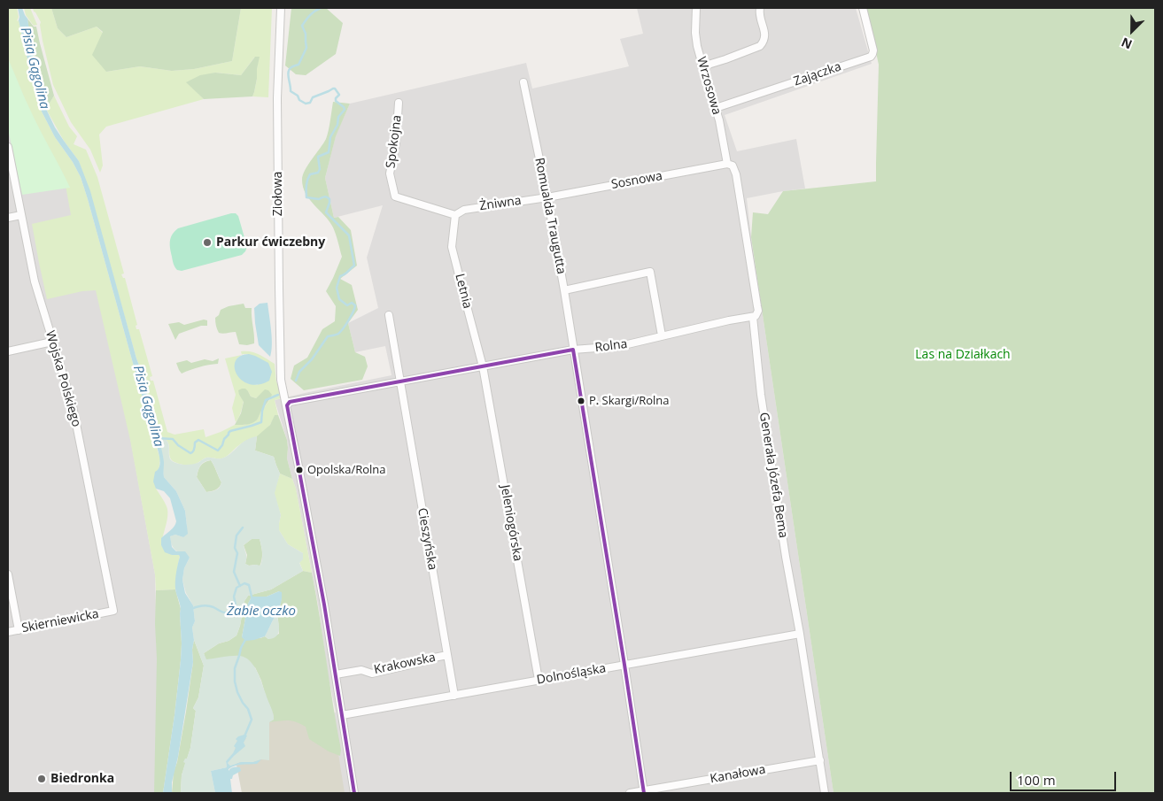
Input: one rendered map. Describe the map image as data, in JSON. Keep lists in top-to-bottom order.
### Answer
{
  "streets": {
    "street": [
      "Zajączka",
      "Wrzosowa",
      "Spokojna",
      "Sosnowa",
      "Ziołowa",
      "Żniwna",
      "Romualda Traugutta",
      "Letnia",
      "Rolna",
      "Wojska Polskiego",
      "Generała Józefa Bema",
      "Jeleniogórska",
      "Cieszyńska",
      "Skierniewicka",
      "Krakowska",
      "Dolnośląska",
      "Kanałowa"
    ]
  },
  "crossings": [
    ["Zajączka", "Wrzosowa"],
    ["Wrzosowa", "Sosnowa"],
    ["Wrzosowa", "Generała Józefa Bema"],
    ["Spokojna", "Żniwna"],
    ["Spokojna", "Letnia"],
    ["Sosnowa", "Żniwna"],
    ["Sosnowa", "Romualda Traugutta"],
    ["Sosnowa", "Generała Józefa Bema"],
    ["Ziołowa", "Rolna"],
    ["Ziołowa", "Krakowska"],
    ["Ziołowa", "Dolnośląska"],
    ["Żniwna", "Romualda Traugutta"],
    ["Żniwna", "Letnia"],
    ["Romualda Traugutta", "Rolna"],
    ["Romualda Traugutta", "Dolnośląska"],
    ["Romualda Traugutta", "Kanałowa"],
    ["Letnia", "Rolna"],
    ["Letnia", "Jeleniogórska"],
    ["Rolna", "Generała Józefa Bema"],
    ["Rolna", "Jeleniogórska"],
    ["Rolna", "Cieszyńska"],
    ["Wojska Polskiego", "Skierniewicka"],
    ["Generała Józefa Bema", "Dolnośląska"],
    ["Generała Józefa Bema", "Kanałowa"],
    ["Jeleniogórska", "Dolnośląska"],
    ["Cieszyńska", "Krakowska"],
    ["Cieszyńska", "Dolnośląska"]
  ],
  "water": ["Pisia Gągolina", "Żabie oczko"],
  "parks": ["Las na Działkach"],
  "places": [
    "Parkur ćwiczebny",
    "P. Skargi/Rolna",
    "Opolska/Rolna",
    "Biedronka"
  ],
  "scale_bar": "100 m",
  "north": "bottom left"
}
